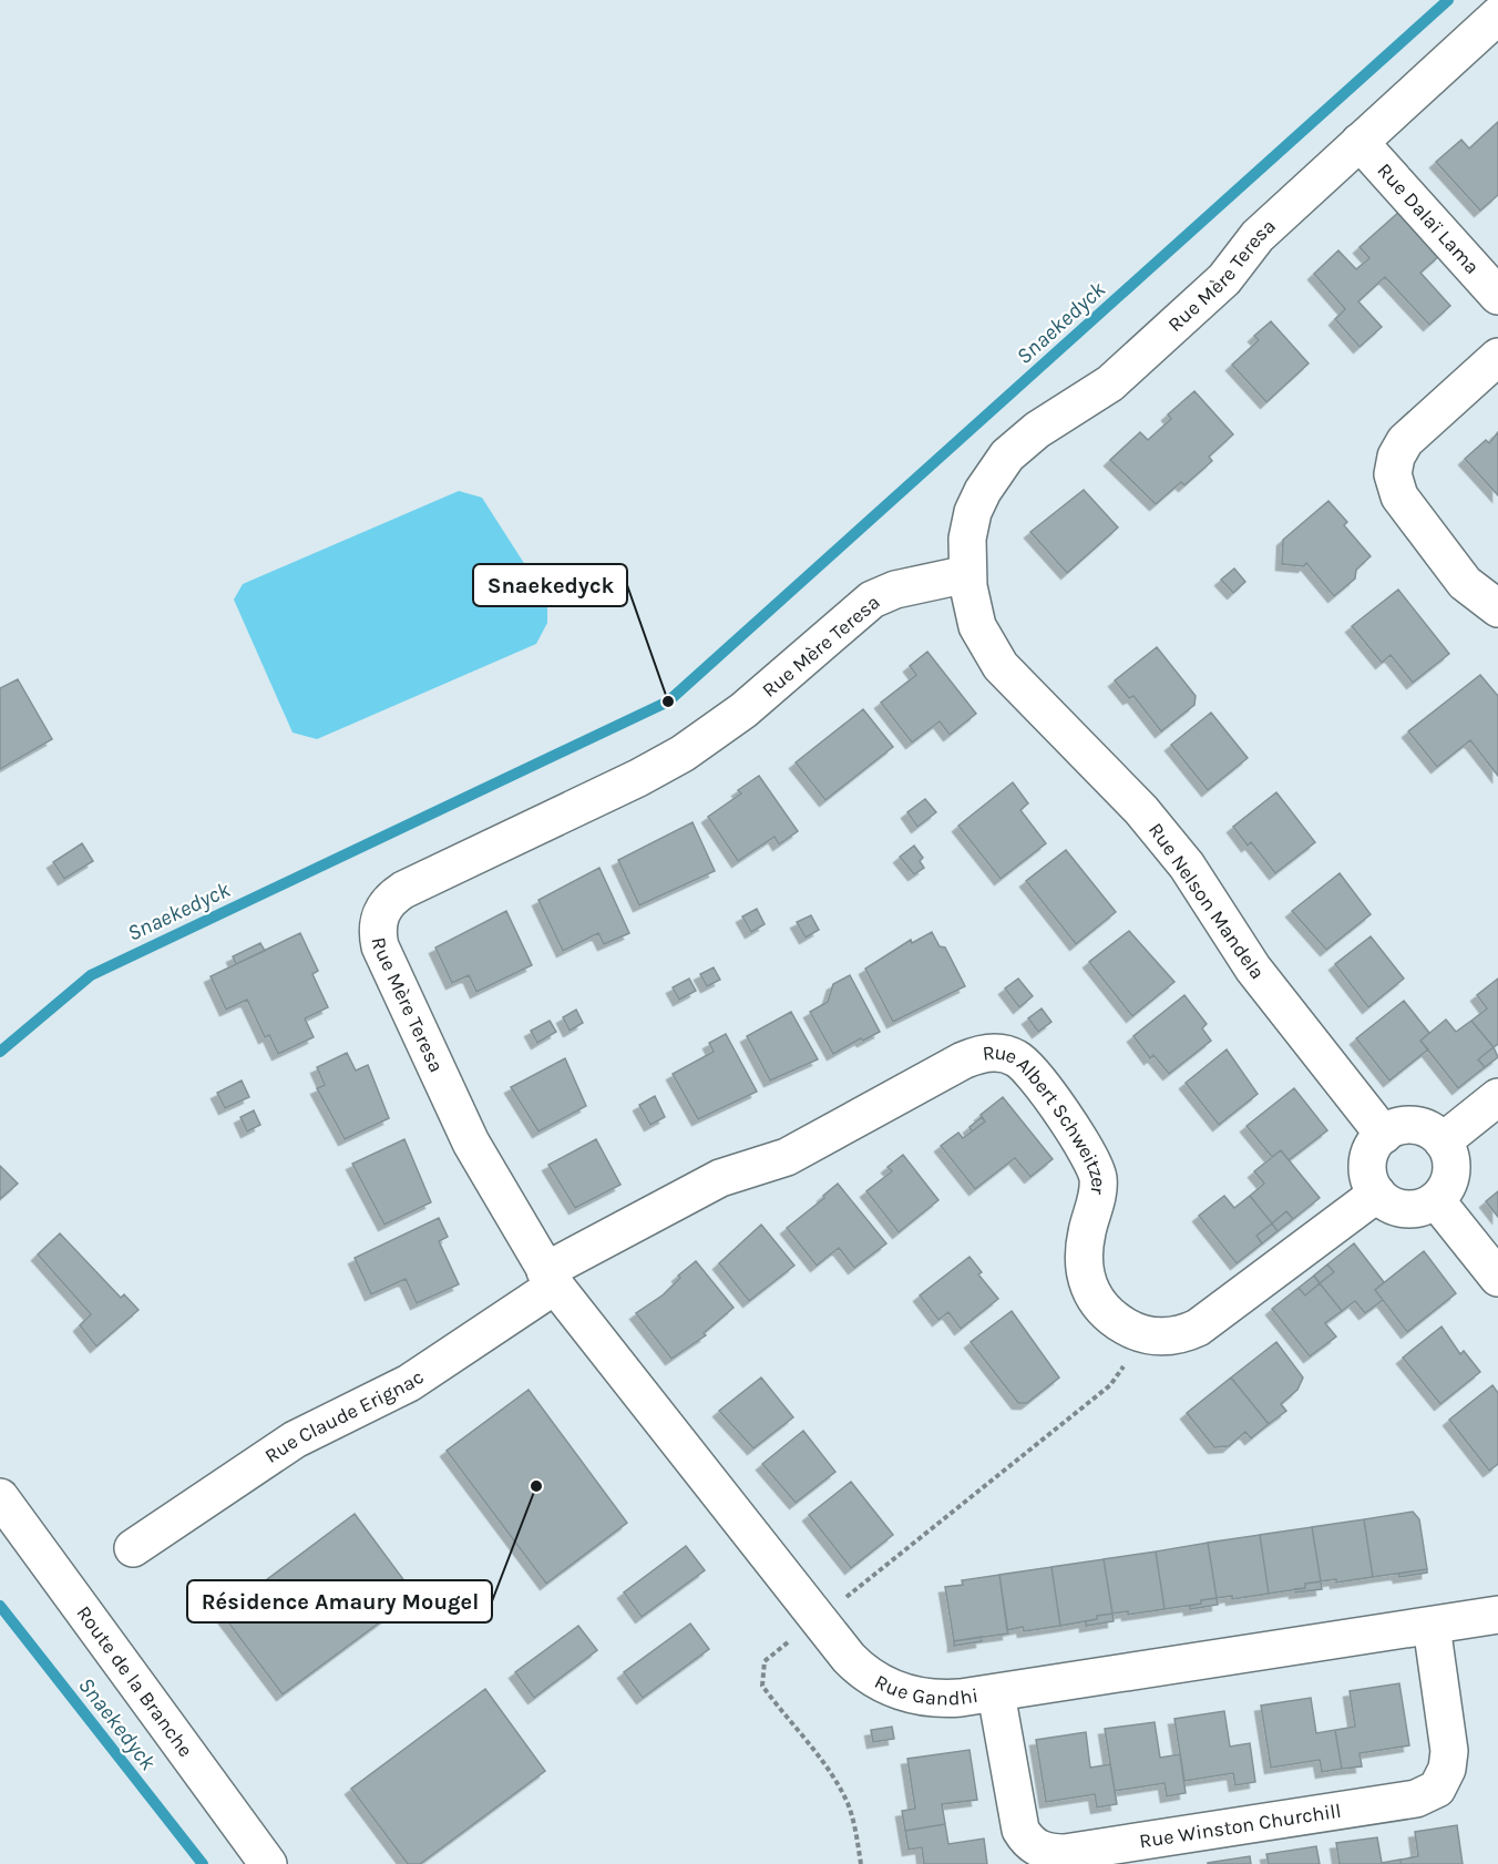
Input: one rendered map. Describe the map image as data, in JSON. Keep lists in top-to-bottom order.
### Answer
{
  "streets": {
    "street": [
      "Rue Dalaï Lama",
      "Rue Mère Teresa",
      "Rue Nelson Mandela",
      "Rue Albert Schweitzer",
      "Rue Claude Erignac",
      "Route de la Branche",
      "Rue Gandhi",
      "Rue Winston Churchill"
    ]
  },
  "crossings": [
    ["Rue Dalaï Lama", "Rue Mère Teresa"],
    ["Rue Mère Teresa", "Rue Nelson Mandela"],
    ["Rue Mère Teresa", "Rue Albert Schweitzer"],
    ["Rue Mère Teresa", "Rue Claude Erignac"],
    ["Rue Mère Teresa", "Rue Gandhi"],
    ["Rue Nelson Mandela", "Rue Albert Schweitzer"],
    ["Rue Albert Schweitzer", "Rue Claude Erignac"],
    ["Rue Albert Schweitzer", "Rue Gandhi"],
    ["Rue Claude Erignac", "Rue Gandhi"],
    ["Rue Gandhi", "Rue Winston Churchill"]
  ],
  "water": ["Snaekedyck"],
  "places": ["Snaekedyck", "Résidence Amaury Mougel"]
}
